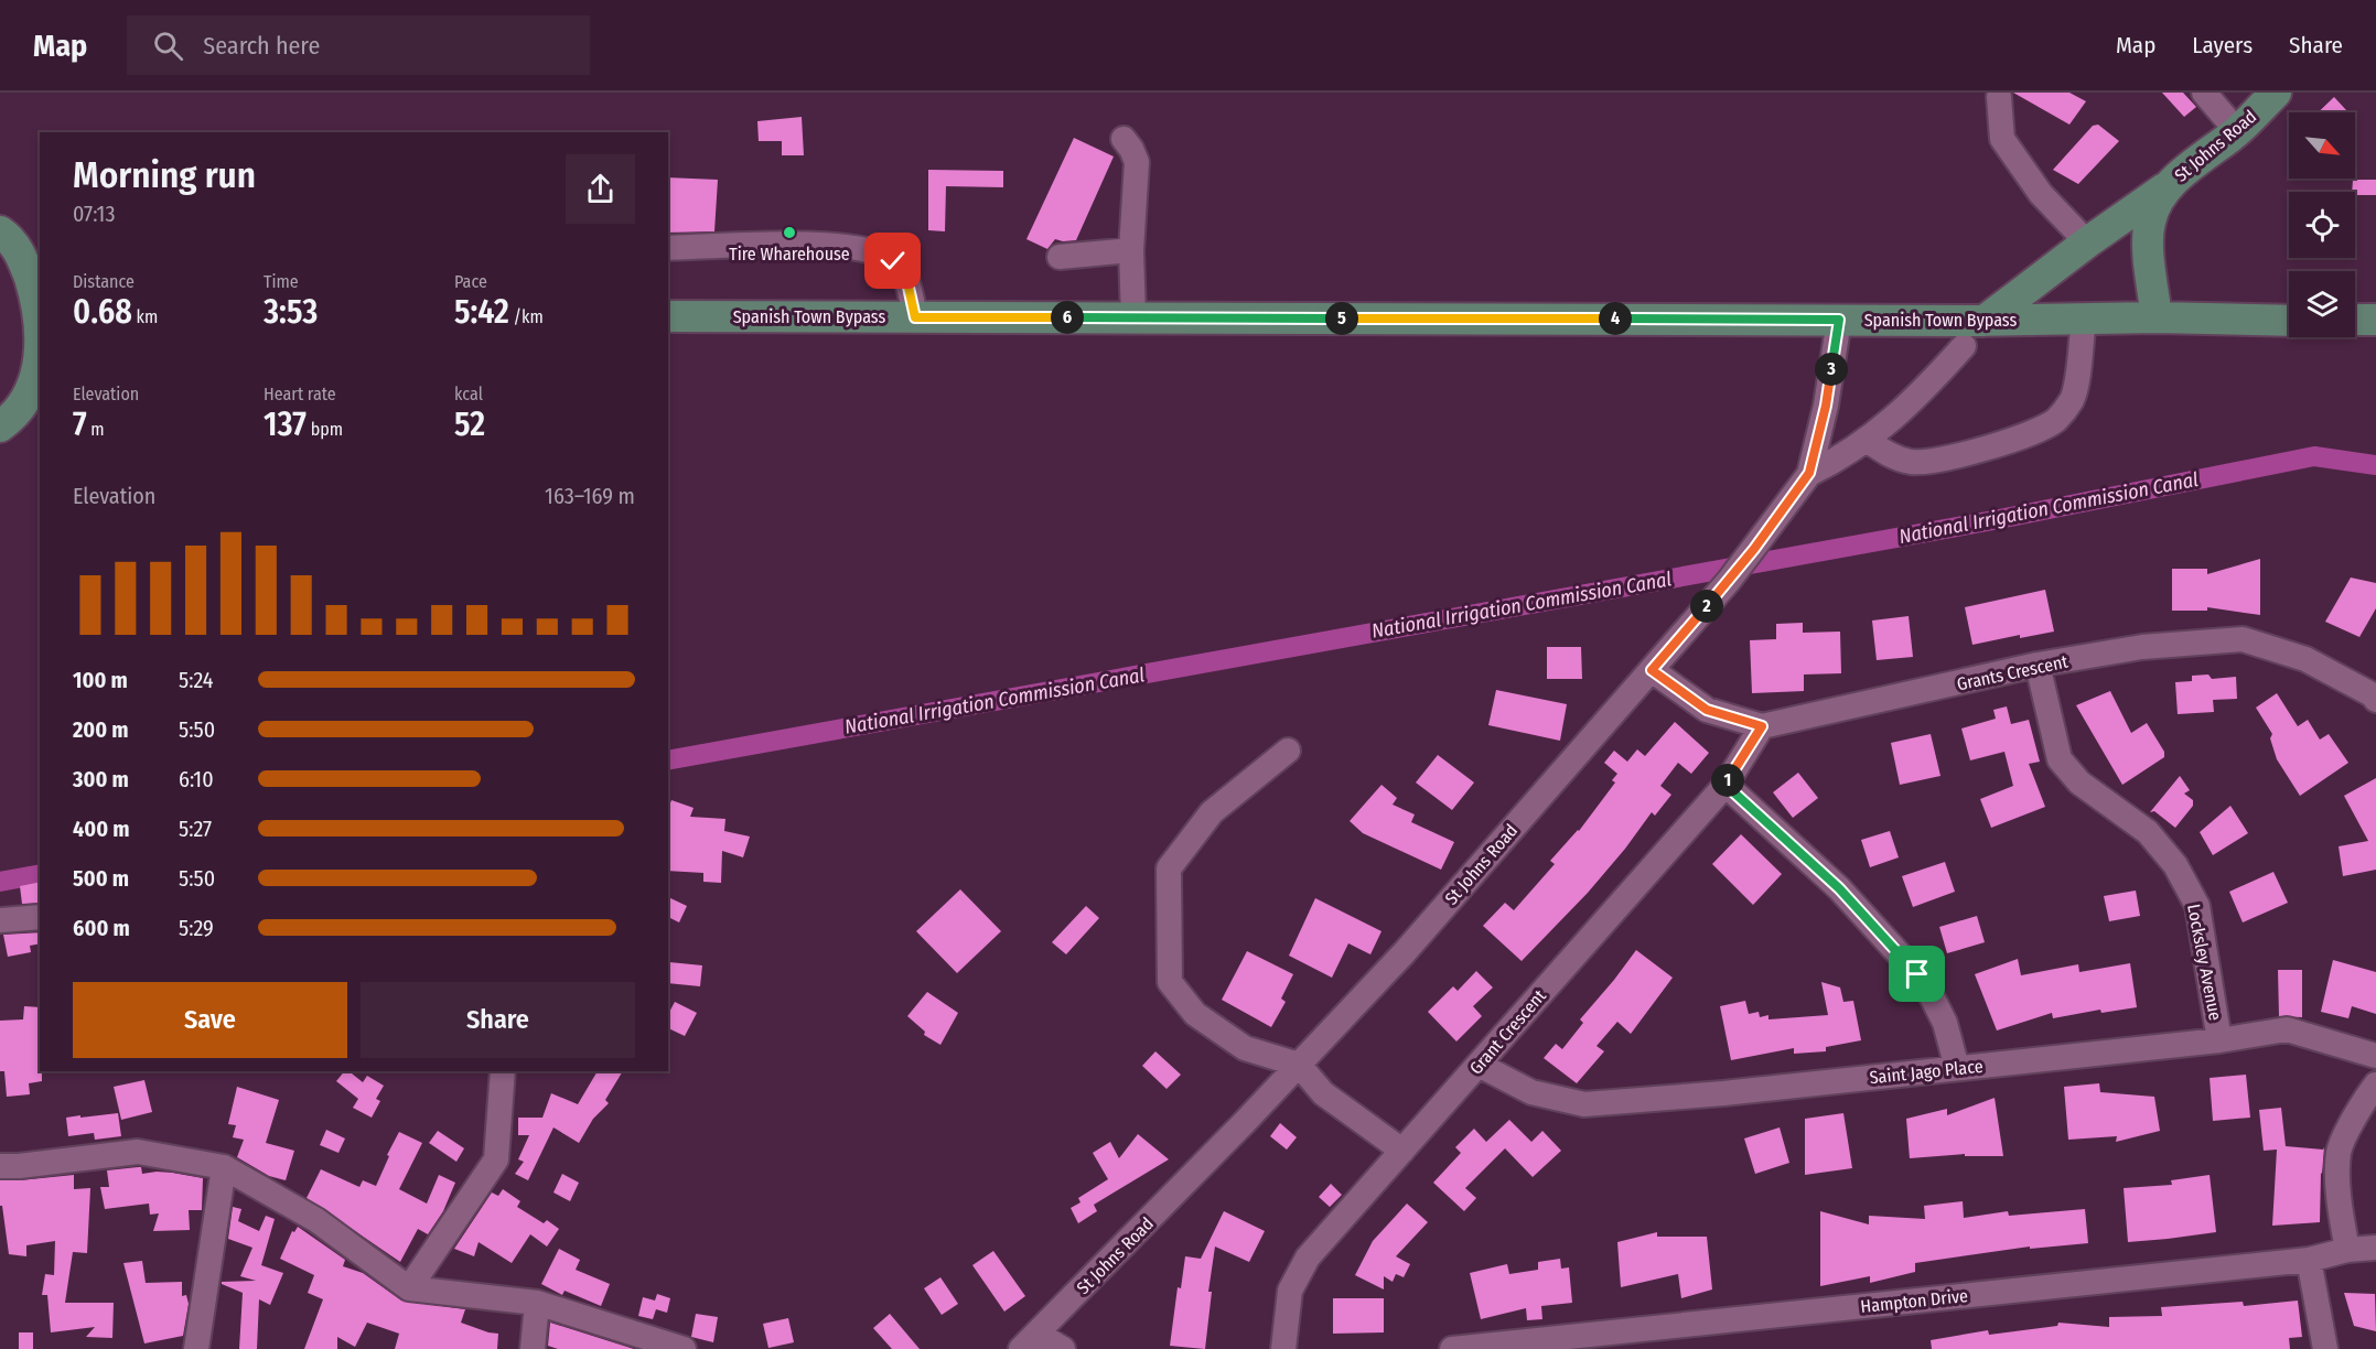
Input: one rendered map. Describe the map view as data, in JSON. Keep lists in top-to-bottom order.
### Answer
{
  "streets": {
    "main road": ["St Johns Road", "Spanish Town Bypass"],
    "street": [
      "Grants Crescent",
      "Locksley Avenue",
      "Grant Crescent",
      "Saint Jago Place",
      "Hampton Drive"
    ]
  },
  "crossings": [
    ["St Johns Road", "Spanish Town Bypass"],
    ["St Johns Road", "Grants Crescent"],
    ["Grants Crescent", "Locksley Avenue"],
    ["Grants Crescent", "Grant Crescent"],
    ["Locksley Avenue", "Saint Jago Place"],
    ["Grant Crescent", "Saint Jago Place"]
  ],
  "water": ["National Irrigation Commission Canal"],
  "places": ["Tire Wharehouse"],
  "north": "bottom right",
  "page": {
    "header": "Map",
    "search": "Search here",
    "nav": ["Map", "Layers", "Share"],
    "heading": ["Morning run", "07:13"],
    "stats": [
      ["Distance", "0.68 km"],
      ["Time", "3:53"],
      ["Pace", "5:42 /km"],
      ["Elevation", "7 m"],
      ["Heart rate", "137 bpm"],
      ["kcal", "52"]
    ],
    "pins": [
      "6",
      "4",
      "5",
      "3",
      "2",
      "1"
    ],
    "chart": ["Elevation", "163–169 m"],
    "list": [
      {
        "name": "100 m",
        "note": "5:24"
      },
      {
        "name": "200 m",
        "note": "5:50"
      },
      {
        "name": "300 m",
        "note": "6:10"
      },
      {
        "name": "400 m",
        "note": "5:27"
      },
      {
        "name": "500 m",
        "note": "5:50"
      },
      {
        "name": "600 m",
        "note": "5:29"
      }
    ],
    "buttons": ["Save", "Share"]
  }
}
